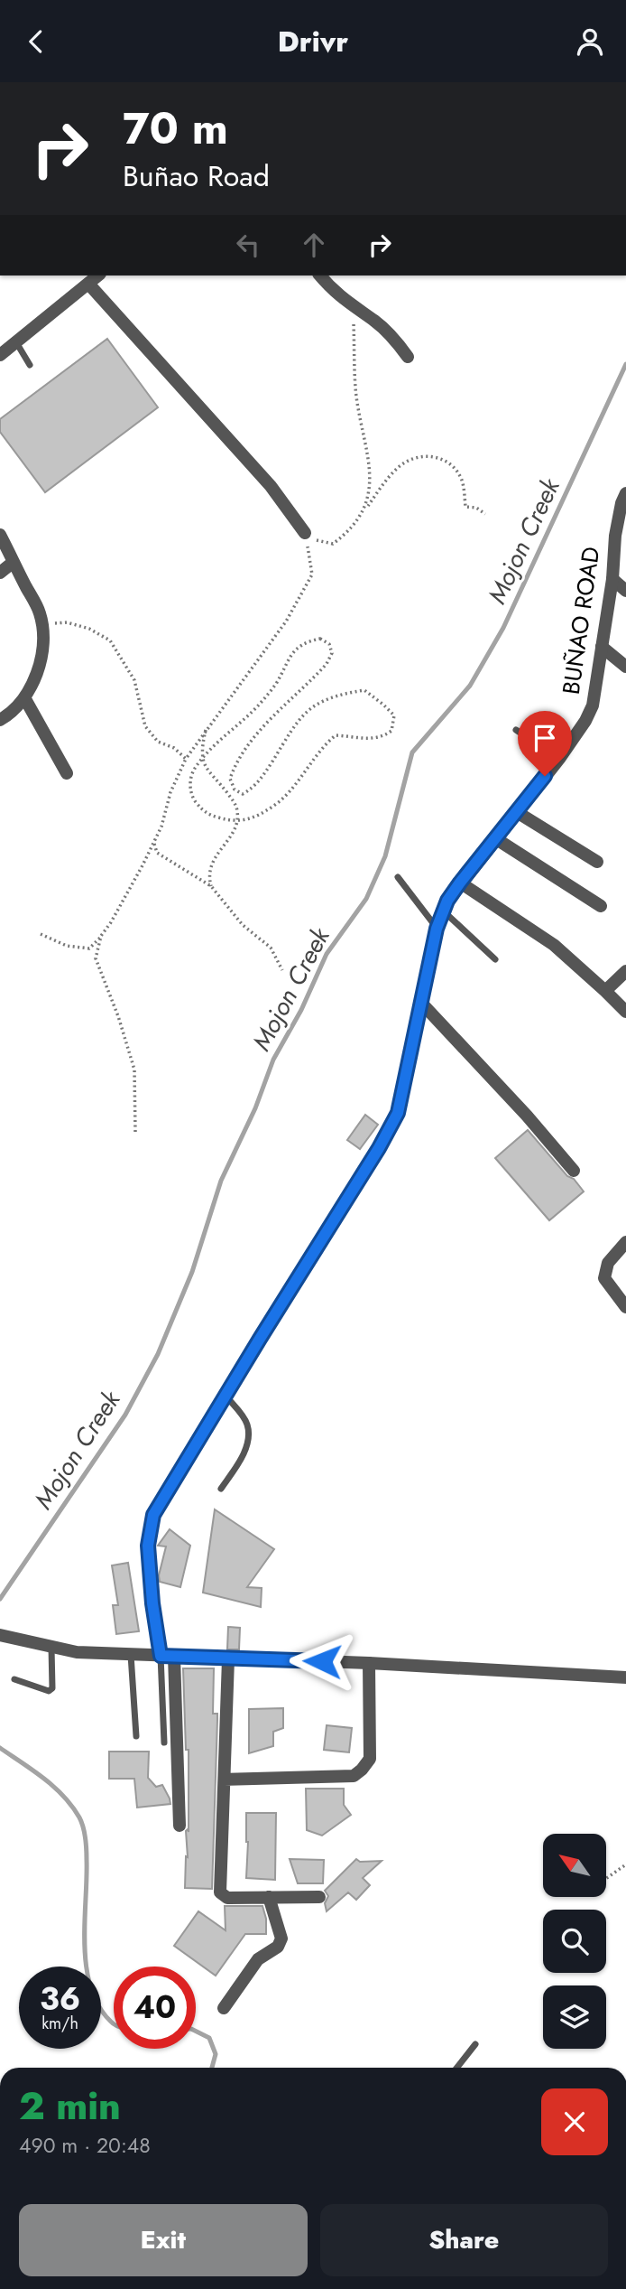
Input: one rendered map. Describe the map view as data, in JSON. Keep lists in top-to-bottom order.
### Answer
{
  "streets": {
    "street": ["BUÑAO ROAD"]
  },
  "water": ["Mojon Creek"],
  "north": "top left",
  "page": {
    "header": "Drivr",
    "turn": ["70 m", "Buñao Road"],
    "speed": "36 km/h",
    "limit": "40",
    "heading": ["2 min", "490 m · 20:48"],
    "buttons": ["Exit", "Share"]
  }
}
